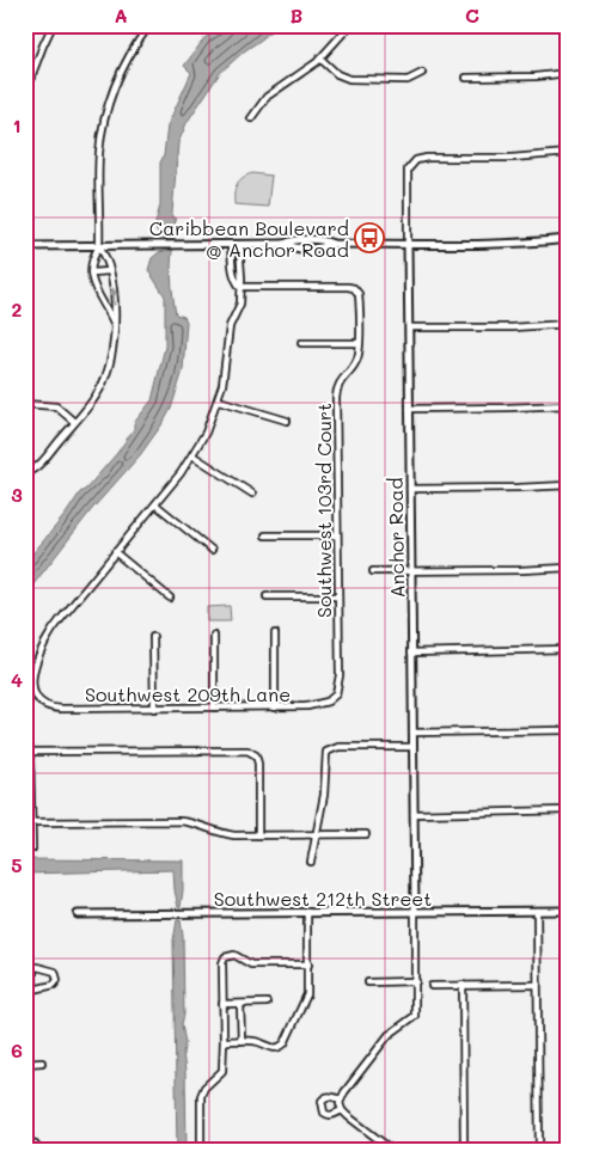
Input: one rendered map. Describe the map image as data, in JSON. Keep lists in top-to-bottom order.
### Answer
{
  "streets": {
    "street": [
      "Southwest 103rd Court",
      "Anchor Road",
      "Southwest 209th Lane",
      "Southwest 212th Street"
    ]
  },
  "crossings": [
    ["Southwest 103rd Court", "Southwest 209th Lane"],
    ["Anchor Road", "Southwest 212th Street"]
  ],
  "places": {
    "bus stop": ["Caribbean Boulevard @ Anchor Road"]
  },
  "grid": {
    "columns": ["A", "B", "C"],
    "rows": [
      "1",
      "2",
      "3",
      "4",
      "5",
      "6"
    ]
  }
}
